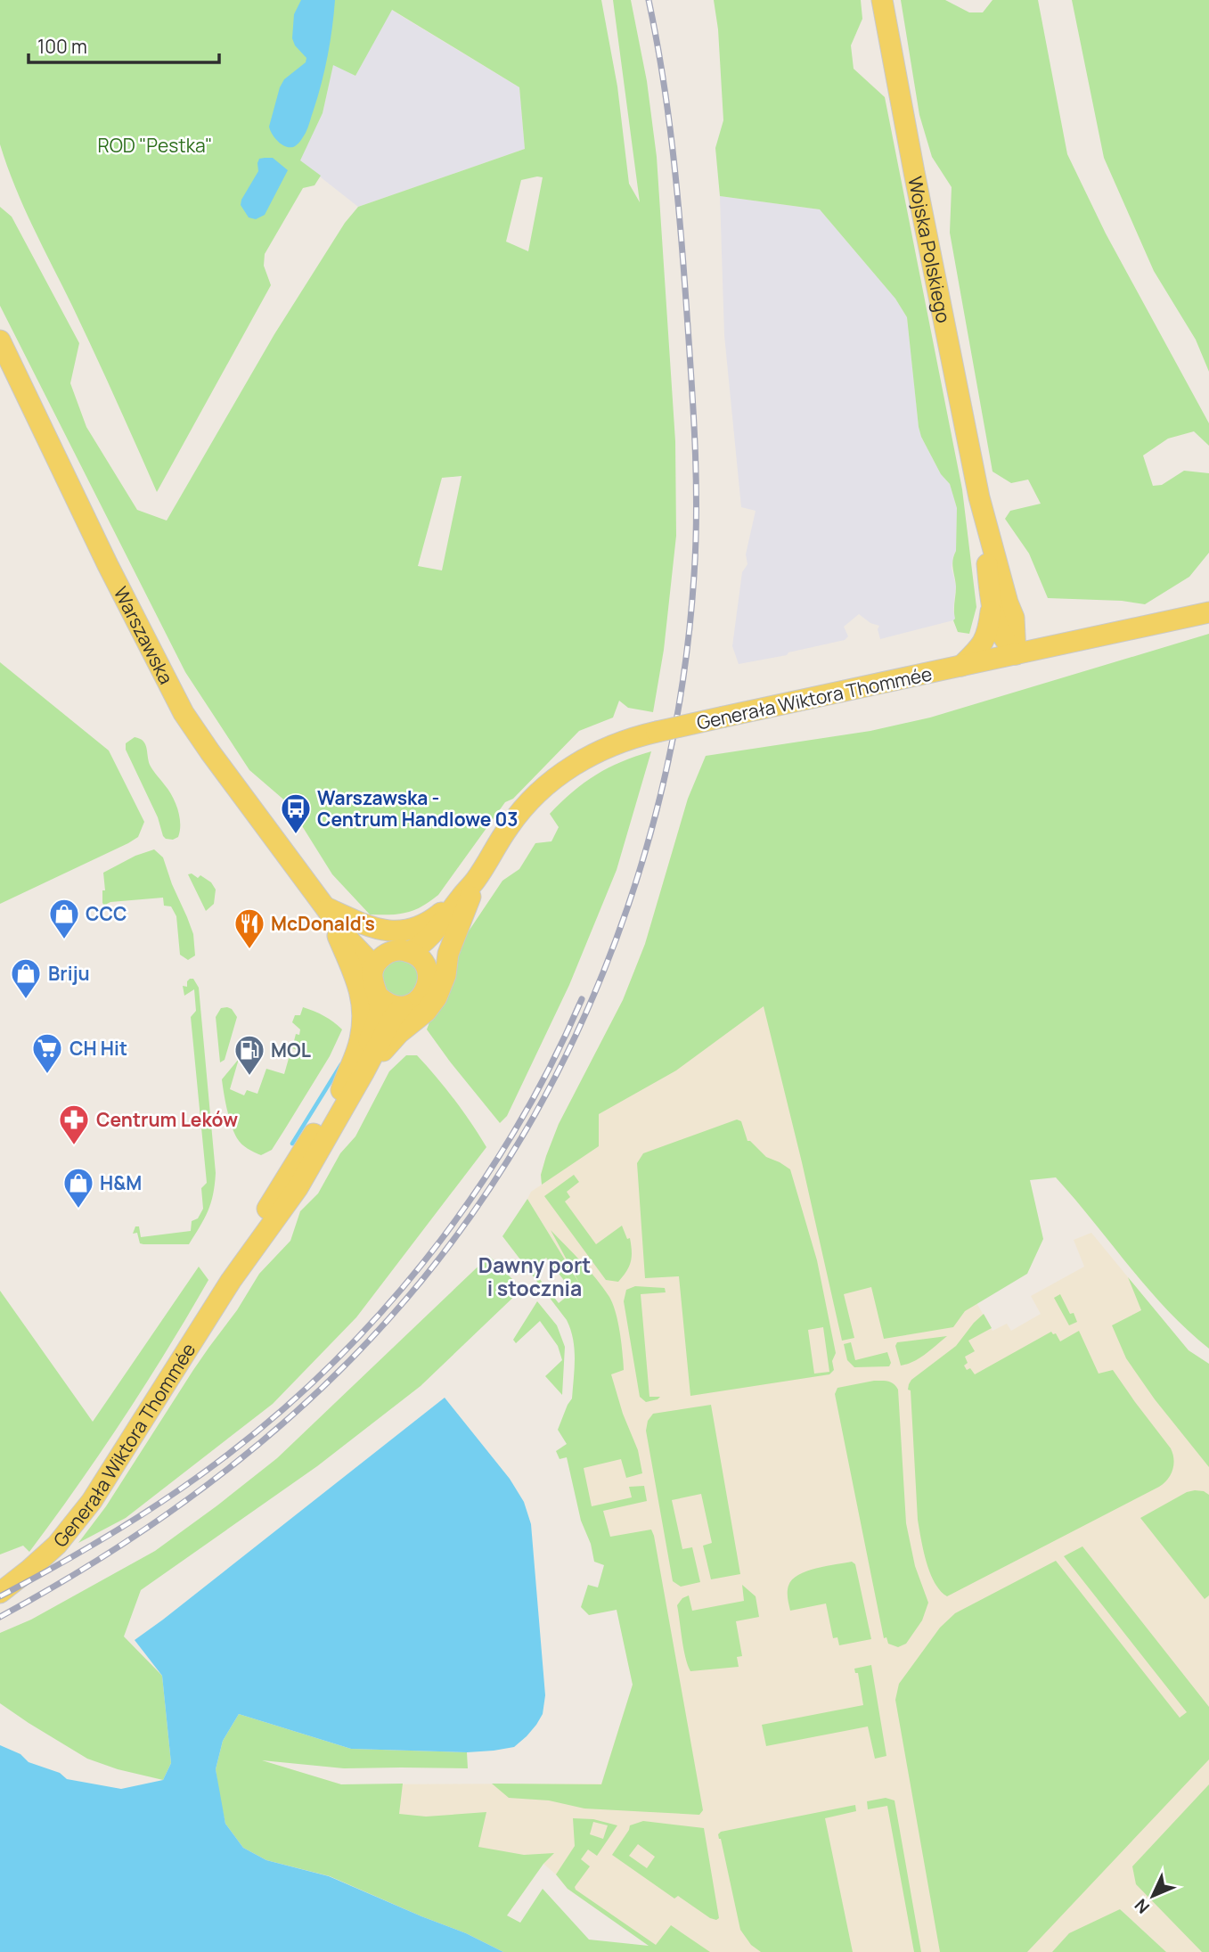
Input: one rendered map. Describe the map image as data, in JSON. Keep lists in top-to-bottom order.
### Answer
{
  "streets": {
    "main road": ["Wojska Polskiego", "Warszawska", "Generała Wiktora Thommée"]
  },
  "crossings": [
    ["Wojska Polskiego", "Generała Wiktora Thommée"],
    ["Warszawska", "Generała Wiktora Thommée"]
  ],
  "districts": ["Dawny port i stocznia"],
  "parks": ["ROD \"Pestka\""],
  "places": {
    "bus stop": ["Warszawska - Centrum Handlowe 03"],
    "shop": ["CCC", "Briju", "H&M"],
    "restaurant": ["McDonald's"],
    "supermarket": ["CH Hit"],
    "fuel station": ["MOL"],
    "pharmacy": ["Centrum Leków"]
  },
  "scale_bar": "100 m",
  "north": "bottom left"
}
